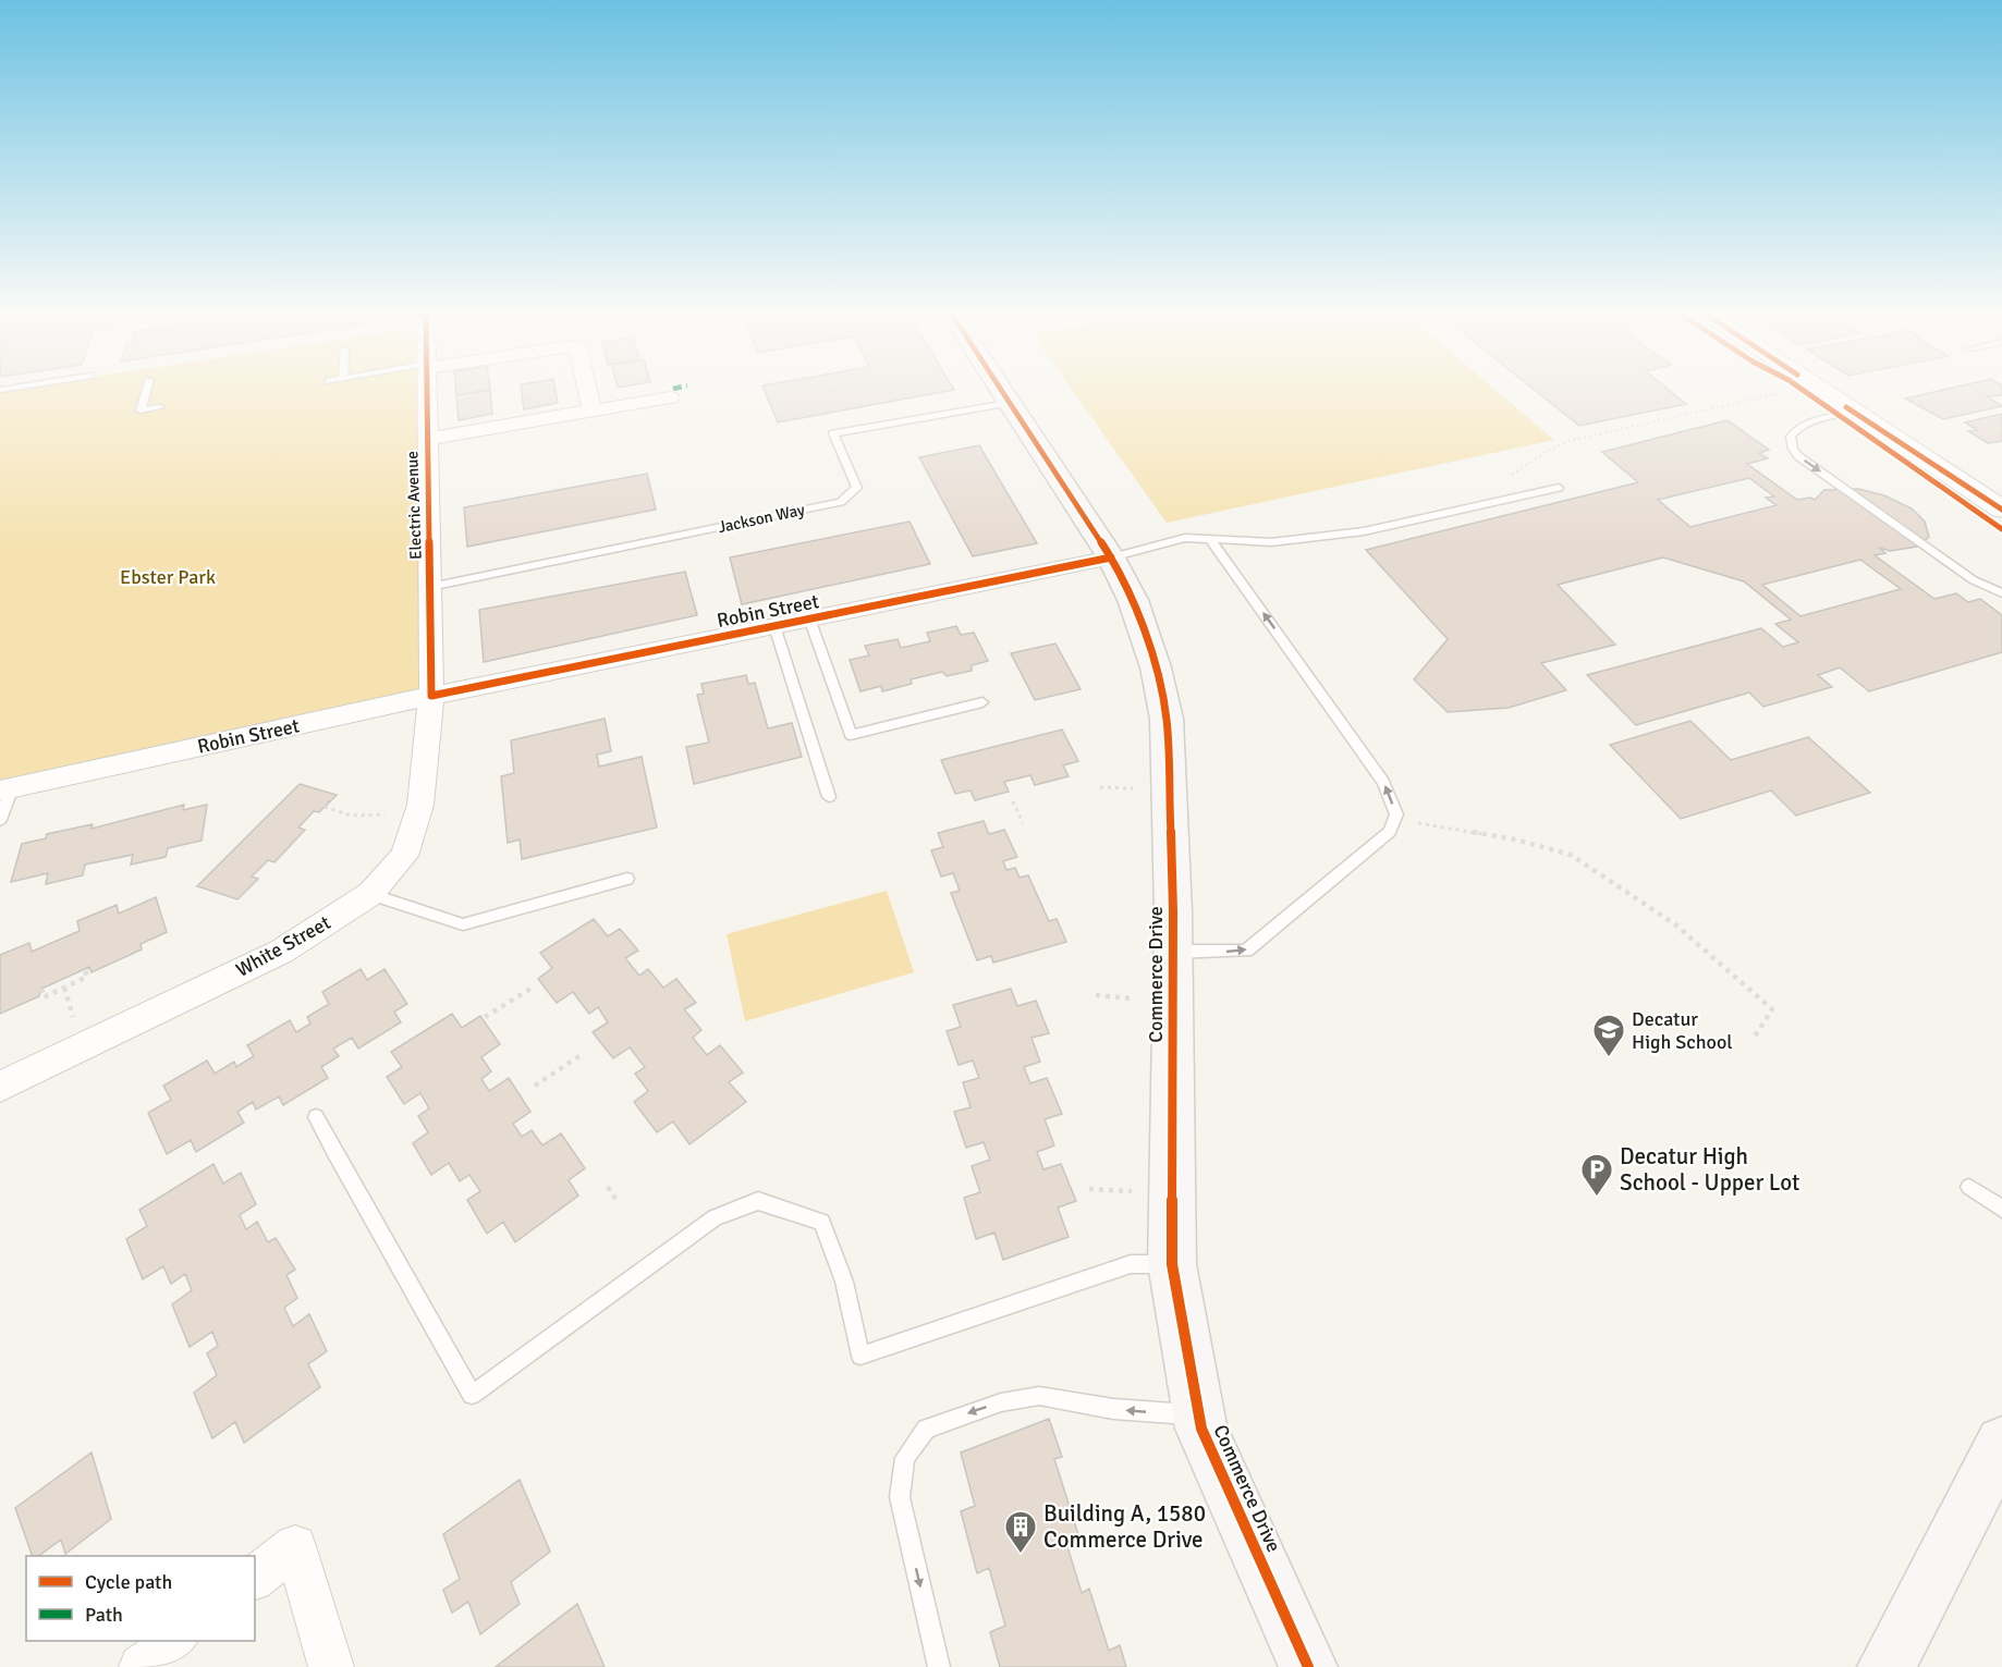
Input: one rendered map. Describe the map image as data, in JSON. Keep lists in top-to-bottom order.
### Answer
{
  "streets": {
    "main road": ["Commerce Drive"],
    "street": ["Electric Avenue", "Robin Street", "White Street"],
    "lane": ["Jackson Way"]
  },
  "crossings": [
    ["Electric Avenue", "Jackson Way"],
    ["Electric Avenue", "Robin Street"],
    ["Electric Avenue", "White Street"],
    ["Jackson Way", "Commerce Drive"],
    ["Robin Street", "White Street"],
    ["Robin Street", "Commerce Drive"]
  ],
  "parks": ["Ebster Park"],
  "places": {
    "school or university": ["Decatur High School"],
    "parking": ["Decatur High School - Upper Lot"],
    "building": ["Building A, 1580 Commerce Drive"]
  },
  "legend": ["Cycle path", "Path"]
}
